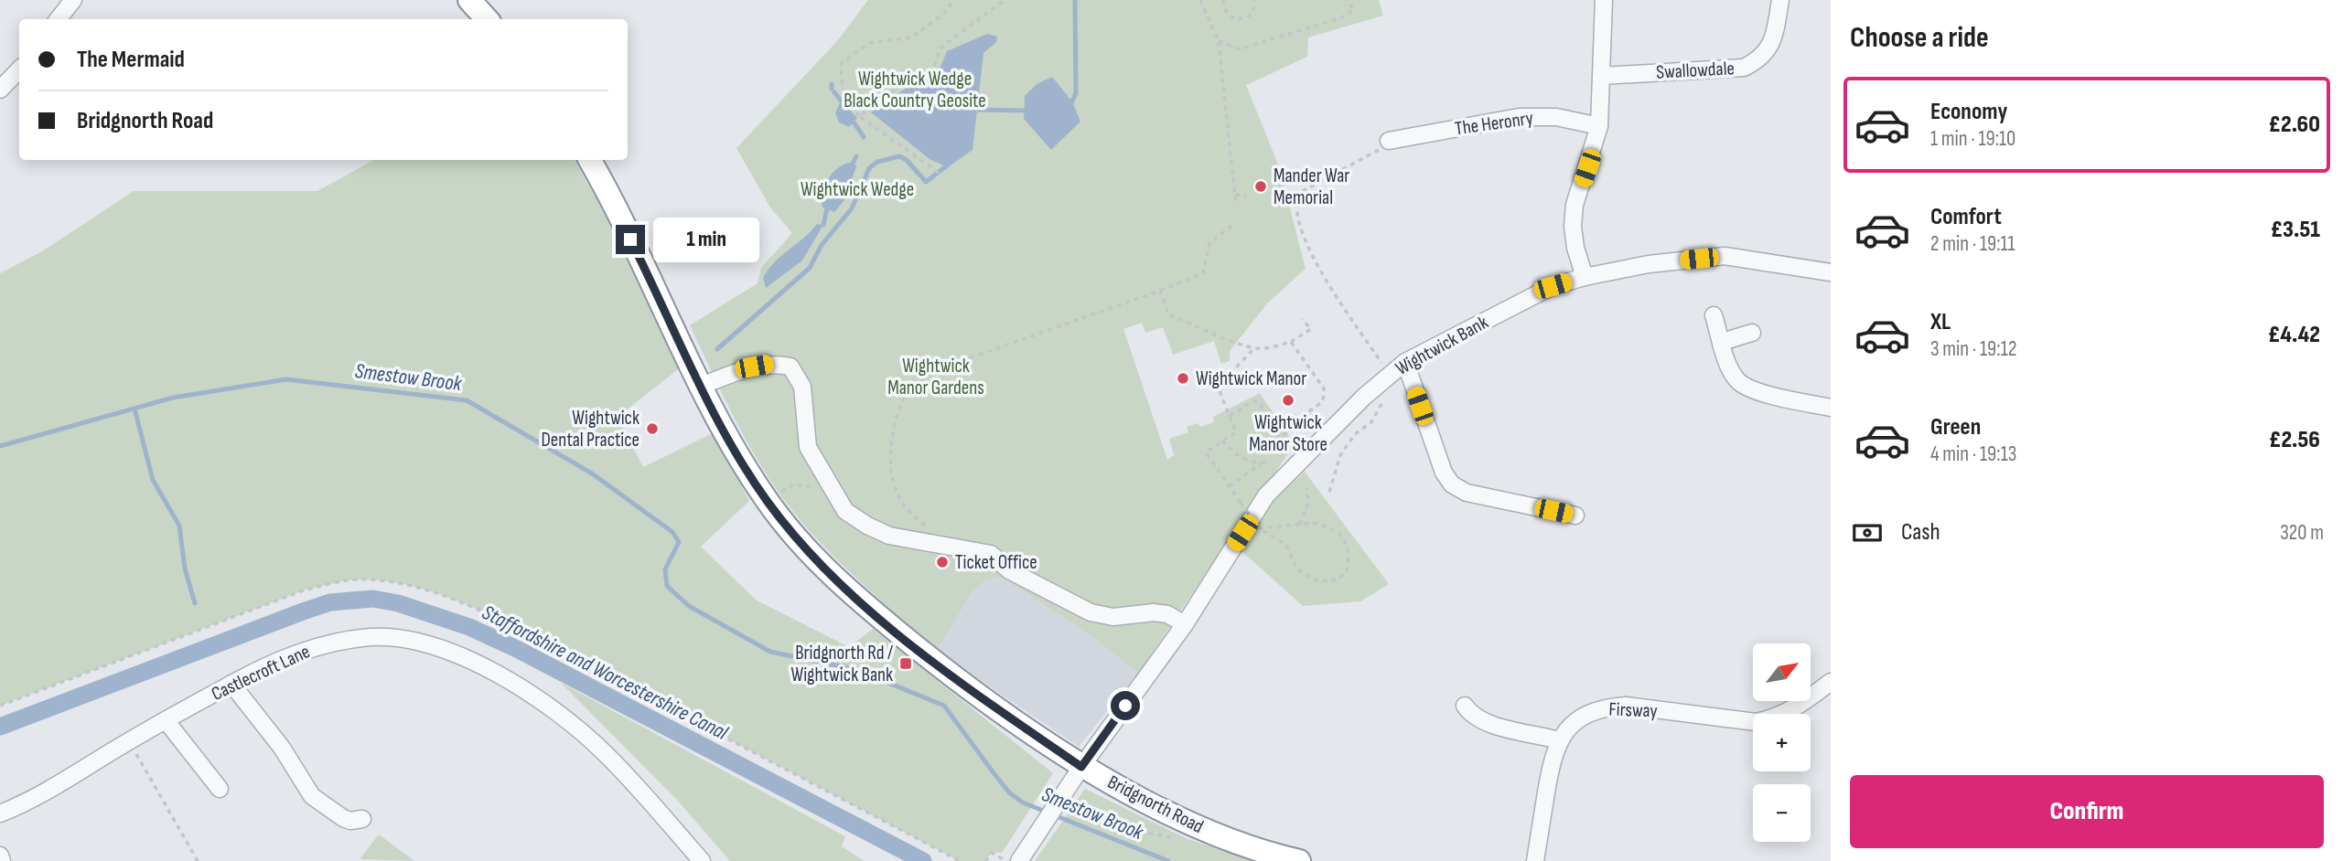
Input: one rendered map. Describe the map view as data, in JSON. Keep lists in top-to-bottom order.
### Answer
{
  "streets": {
    "highway": ["Bridgnorth Road"],
    "street": [
      "Swallowdale",
      "The Heronry",
      "Wightwick Bank",
      "Castlecroft Lane",
      "Firsway"
    ]
  },
  "crossings": [
    ["Wightwick Bank", "Bridgnorth Road"]
  ],
  "water": ["Smestow Brook", "Staffordshire and Worcestershire Canal"],
  "parks": ["Wightwick Wedge Black Country Geosite", "Wightwick Wedge", "Wightwick Manor Gardens"],
  "places": {
    "other": [
      "Mander War Memorial",
      "Wightwick Manor",
      "Wightwick Manor Store",
      "Wightwick Dental Practice",
      "Ticket Office"
    ],
    "transit": ["Bridgnorth Rd / Wightwick Bank"]
  },
  "north": "top right",
  "page": {
    "heading": "Choose a ride",
    "banner": ["The Mermaid", "Bridgnorth Road"],
    "list": [
      {
        "name": "Economy",
        "note": "1 min · 19:10",
        "value": "£2.60"
      },
      {
        "name": "Comfort",
        "note": "2 min · 19:11",
        "value": "£3.51"
      },
      {
        "name": "XL",
        "note": "3 min · 19:12",
        "value": "£4.42"
      },
      {
        "name": "Green",
        "note": "4 min · 19:13",
        "value": "£2.56"
      }
    ],
    "bubble": "1 min",
    "pay": ["Cash", "320 m"],
    "map_buttons": ["+", "−"],
    "buttons": "Confirm"
  }
}
